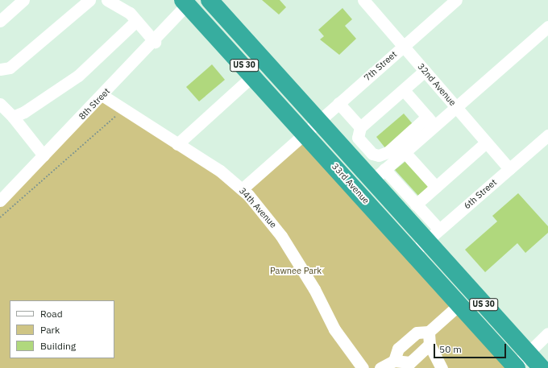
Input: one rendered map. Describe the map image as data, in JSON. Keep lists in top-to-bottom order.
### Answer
{
  "streets": {
    "highway": ["US 30", "33rd Avenue"],
    "street": [
      "7th Street",
      "32nd Avenue",
      "8th Street",
      "6th Street",
      "34th Avenue"
    ]
  },
  "crossings": [
    ["7th Street", "32nd Avenue"],
    ["7th Street", "33rd Avenue"],
    ["7th Street", "34th Avenue"],
    ["32nd Avenue", "6th Street"],
    ["8th Street", "33rd Avenue"],
    ["8th Street", "34th Avenue"],
    ["33rd Avenue", "6th Street"]
  ],
  "parks": ["Pawnee Park"],
  "legend": ["Road", "Park", "Building"],
  "scale_bar": "50 m"
}
